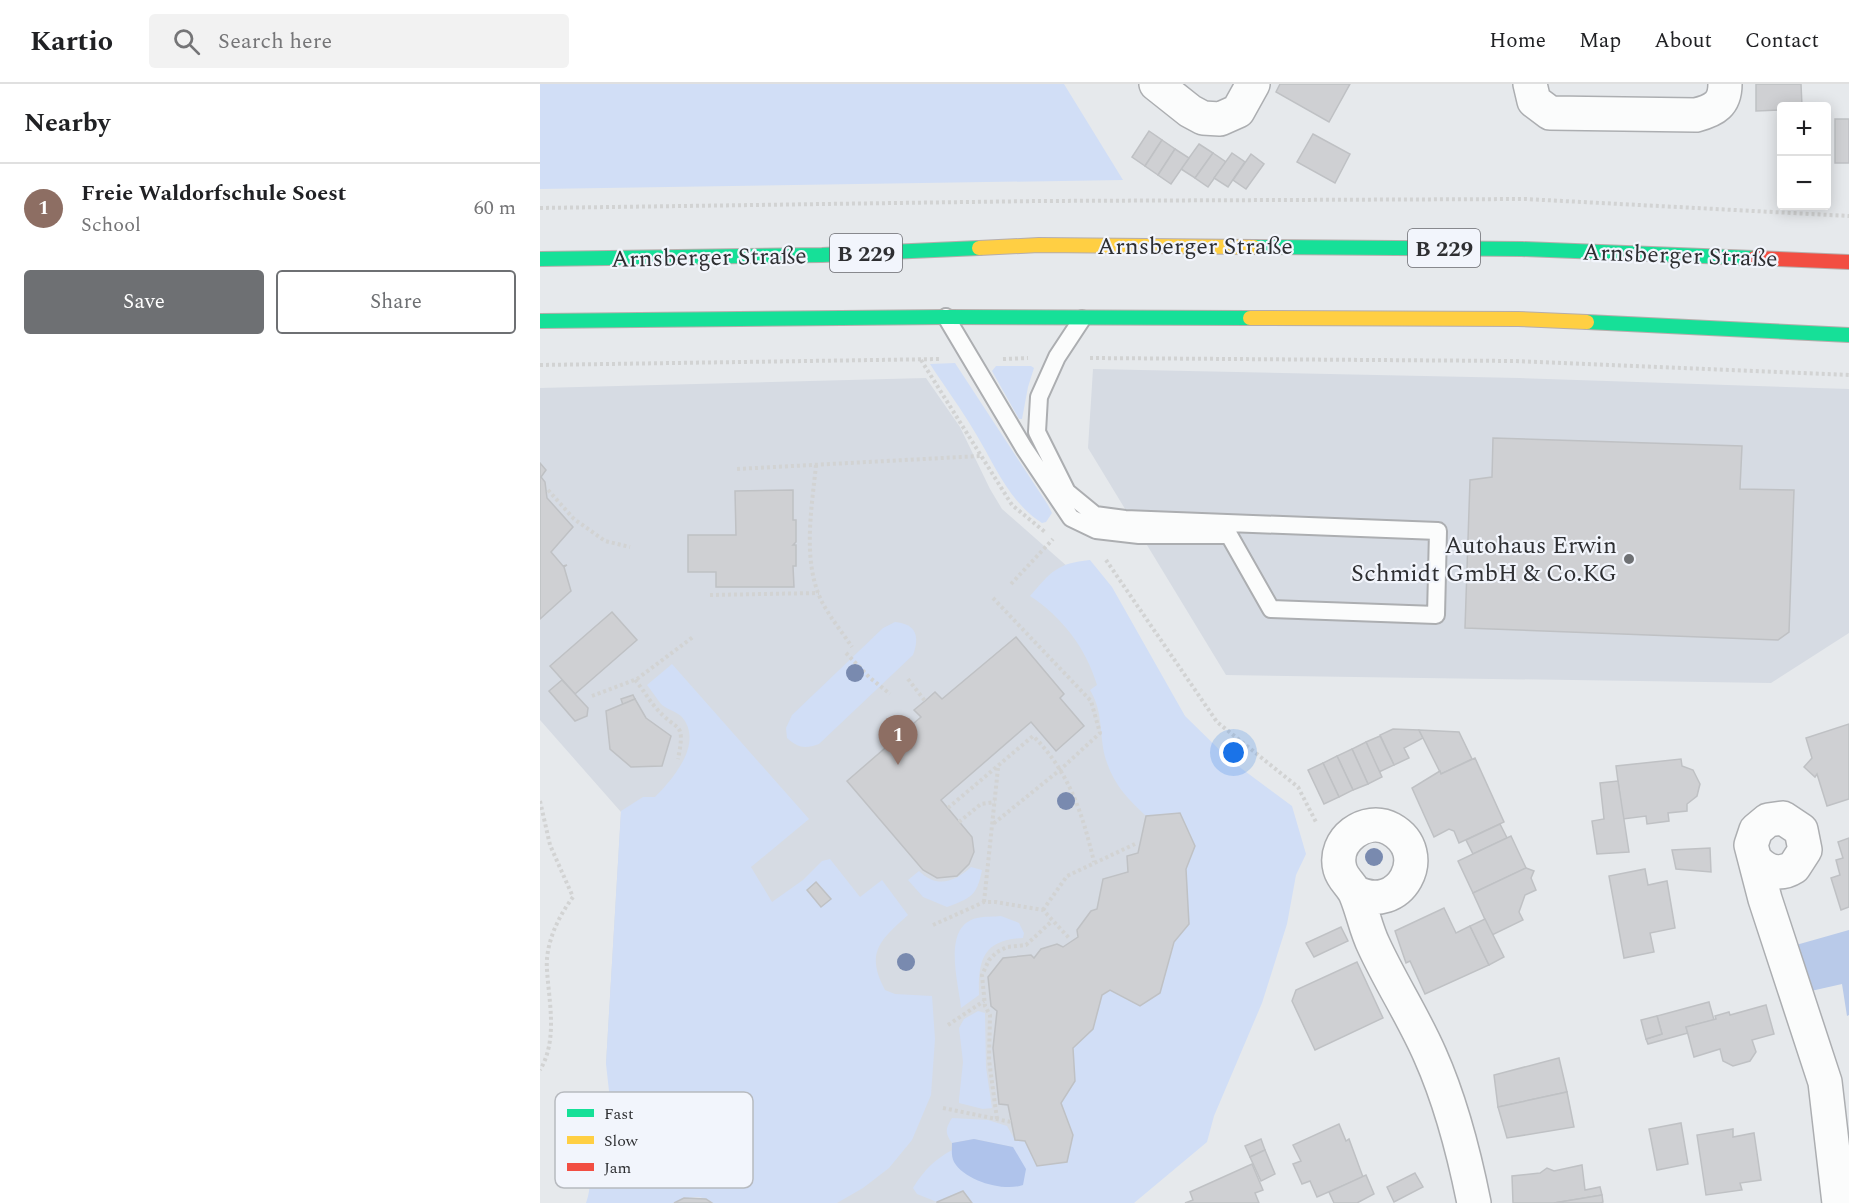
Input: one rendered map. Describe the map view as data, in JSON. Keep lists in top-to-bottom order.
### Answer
{
  "streets": {
    "main road": ["Arnsberger Straße", "B 229"]
  },
  "places": ["Autohaus Erwin Schmidt GmbH & Co.KG"],
  "legend": ["Fast", "Slow", "Jam"],
  "page": {
    "header": "Kartio",
    "search": "Search here",
    "nav": [
      "Home",
      "Map",
      "About",
      "Contact"
    ],
    "heading": "Nearby",
    "map_buttons": ["+", "−"],
    "list": [
      {
        "mark": "1",
        "name": "Freie Waldorfschule Soest",
        "note": "School",
        "value": "60 m"
      }
    ],
    "buttons": ["Save", "Share"],
    "pins": "1"
  }
}
